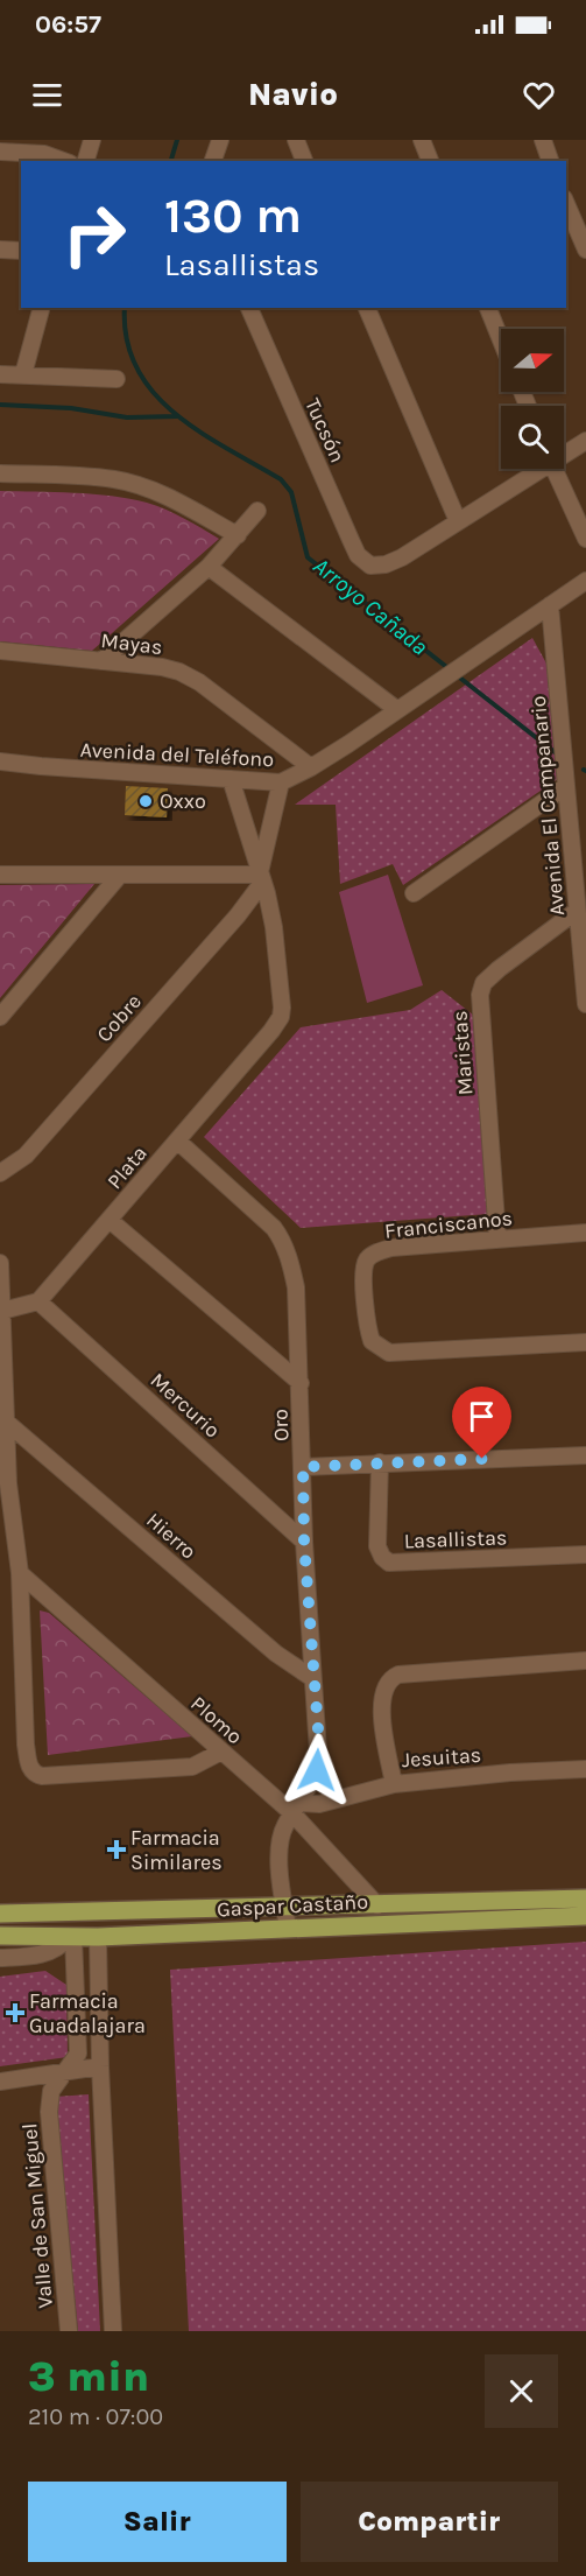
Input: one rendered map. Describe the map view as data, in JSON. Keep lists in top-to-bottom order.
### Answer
{
  "streets": {
    "main road": ["Gaspar Castaño"],
    "street": [
      "Tucsón",
      "Mayas",
      "Avenida del Teléfono",
      "Avenida El Campanario",
      "Cobre",
      "Maristas",
      "Plata",
      "Franciscanos",
      "Mercurio",
      "Oro",
      "Hierro",
      "Lasallistas",
      "Plomo",
      "Jesuitas",
      "Valle de San Miguel"
    ]
  },
  "crossings": [
    ["Mayas", "Avenida del Teléfono"],
    ["Avenida del Teléfono", "Avenida El Campanario"],
    ["Avenida del Teléfono", "Cobre"],
    ["Avenida El Campanario", "Maristas"],
    ["Cobre", "Plata"],
    ["Maristas", "Franciscanos"],
    ["Plata", "Mercurio"],
    ["Plata", "Oro"],
    ["Mercurio", "Oro"],
    ["Oro", "Hierro"],
    ["Oro", "Plomo"],
    ["Oro", "Gaspar Castaño"],
    ["Plomo", "Gaspar Castaño"],
    ["Gaspar Castaño", "Valle de San Miguel"]
  ],
  "water": ["Arroyo Cañada"],
  "places": {
    "other": ["Oxxo"],
    "health": ["Farmacia Similares", "Farmacia Guadalajara"]
  },
  "north": "right",
  "page": {
    "status": "06:57",
    "header": "Navio",
    "turn": ["130 m", "Lasallistas"],
    "heading": ["3 min", "210 m · 07:00"],
    "buttons": ["Salir", "Compartir"]
  }
}
